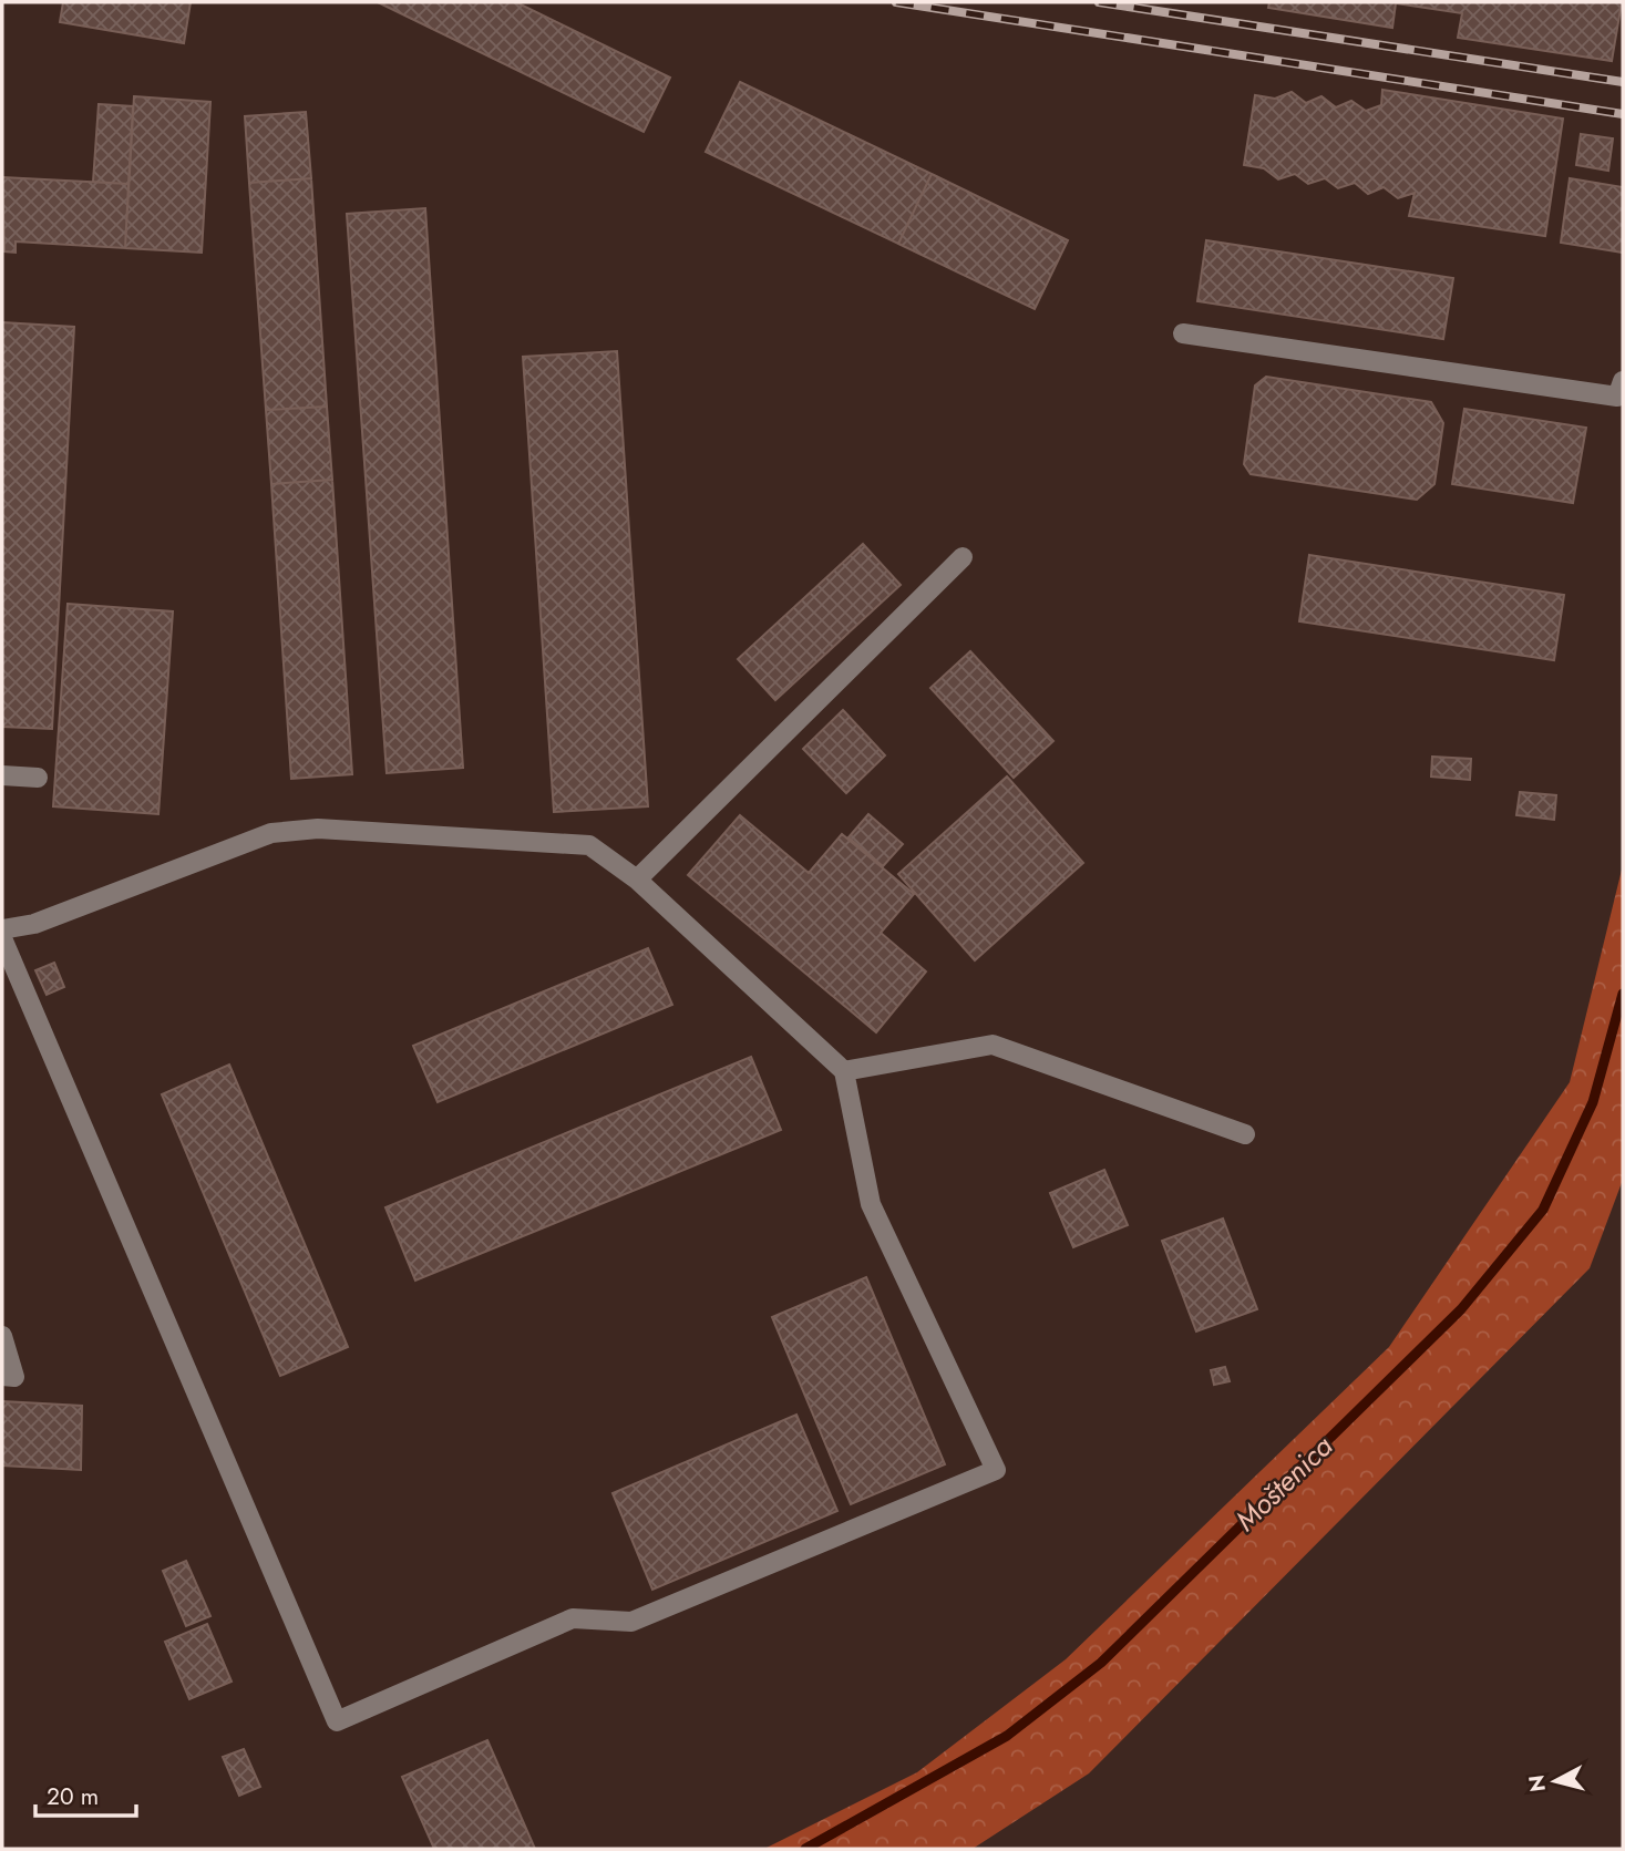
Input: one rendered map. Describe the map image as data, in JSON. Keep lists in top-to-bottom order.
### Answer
{
  "water": ["Moštenica"],
  "scale_bar": "20 m",
  "north": "left"
}
